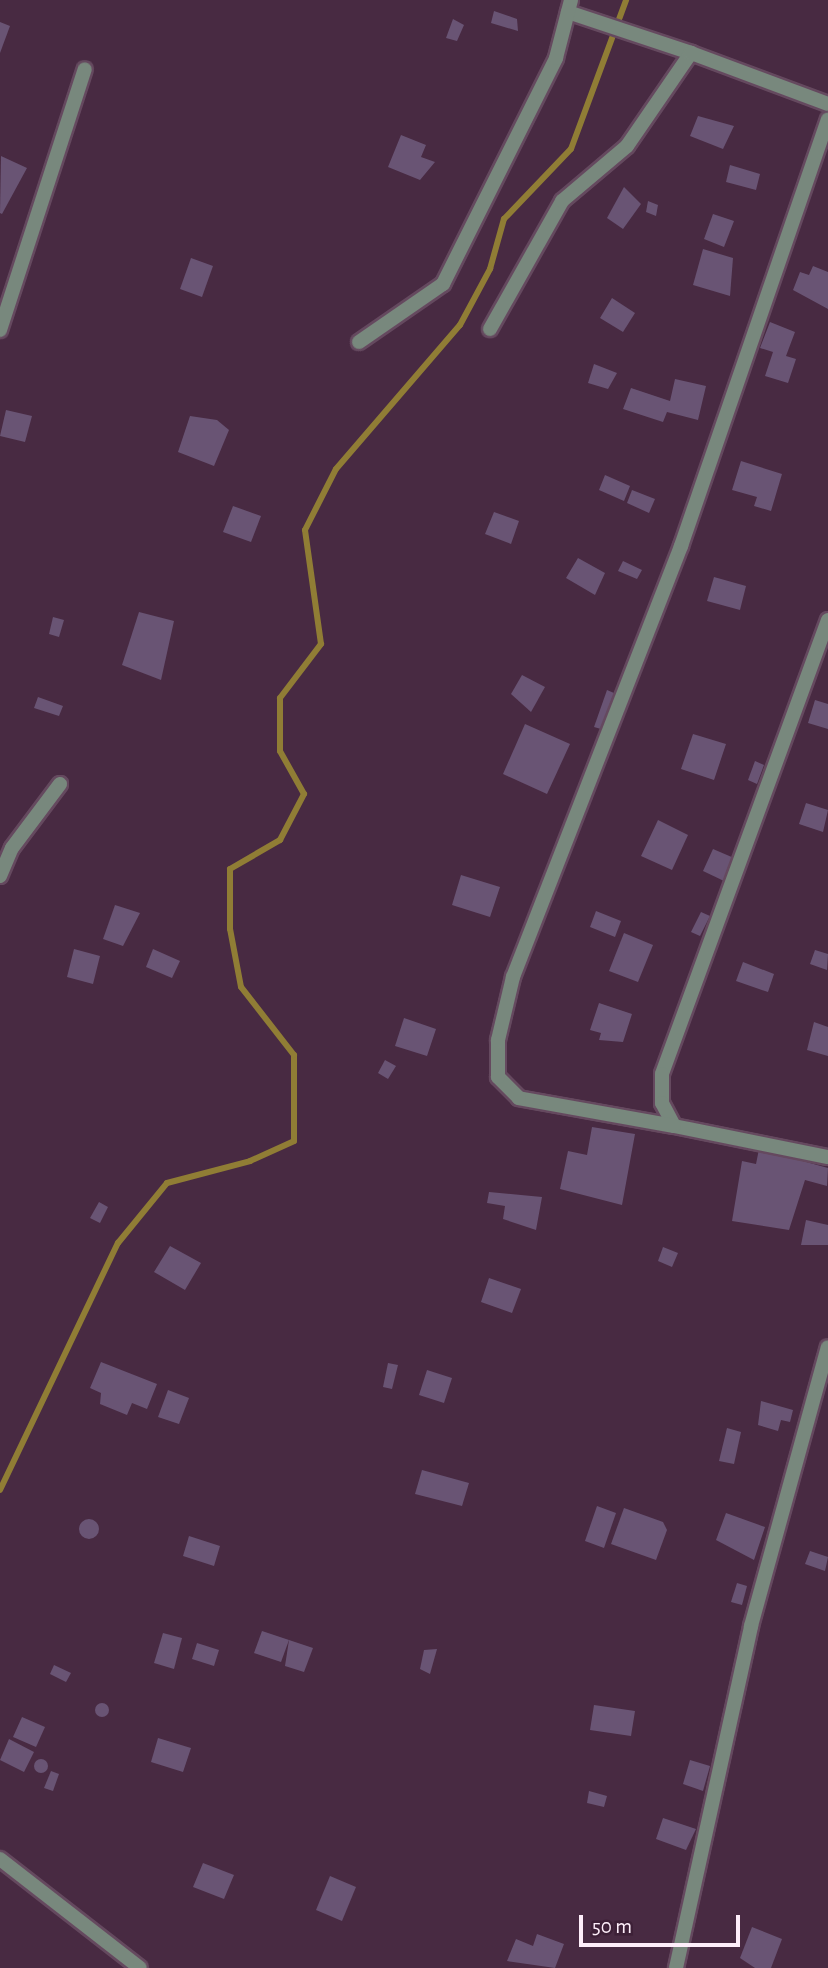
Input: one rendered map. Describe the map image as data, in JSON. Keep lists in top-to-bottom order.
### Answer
{
  "scale_bar": "50 m"
}
